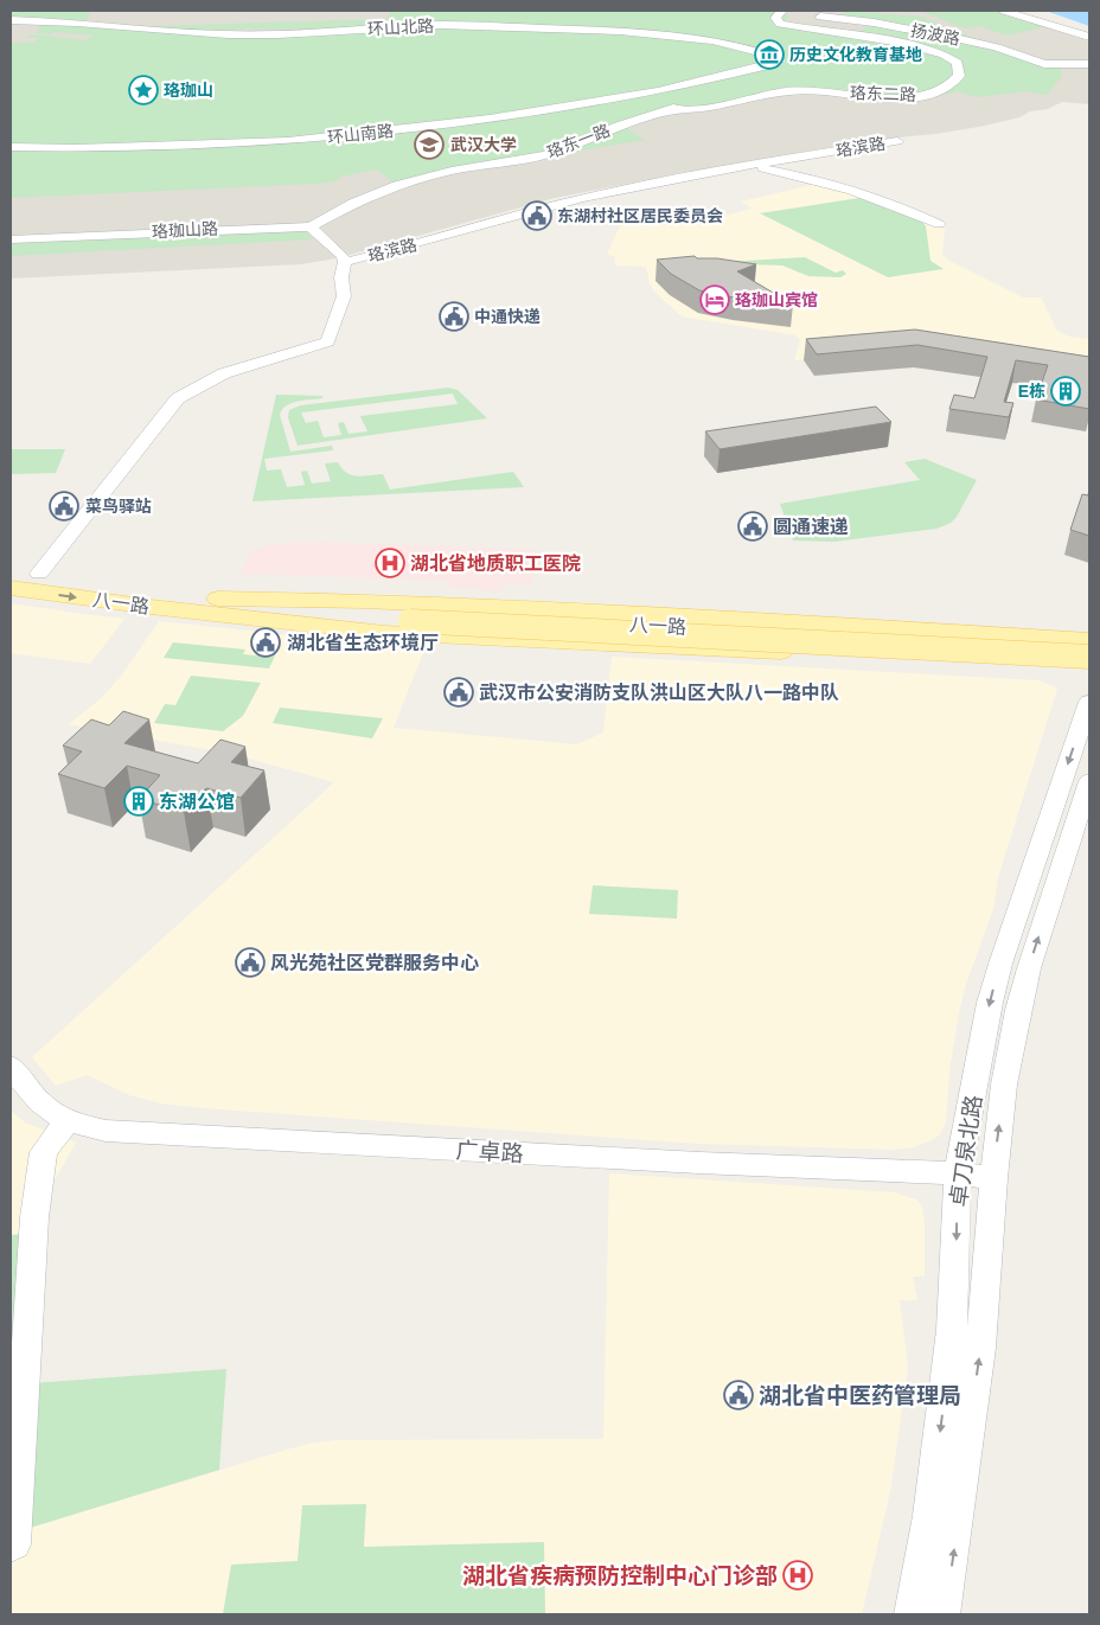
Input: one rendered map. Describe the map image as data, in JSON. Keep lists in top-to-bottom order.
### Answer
{
  "streets": {
    "main road": ["八一路"],
    "street": [
      "环山北路",
      "扬波路",
      "珞东二路",
      "环山南路",
      "珞东一路",
      "珞滨路",
      "珞珈山路",
      "卓刀泉北路",
      "广卓路"
    ]
  },
  "crossings": [
    ["环山北路", "环山南路"],
    ["环山北路", "珞东一路"],
    ["珞东二路", "珞东一路"],
    ["环山南路", "珞东一路"],
    ["珞东一路", "珞珈山路"],
    ["珞滨路", "八一路"],
    ["卓刀泉北路", "广卓路"]
  ],
  "places": {
    "museum": ["历史文化教育基地"],
    "place": ["珞珈山"],
    "school or university": ["武汉大学"],
    "public building": [
      "东湖村社区居民委员会",
      "中通快递",
      "菜鸟驿站",
      "圆通速递",
      "湖北省生态环境厅",
      "武汉市公安消防支队洪山区大队八一路中队",
      "风光苑社区党群服务中心",
      "湖北省中医药管理局"
    ],
    "hotel": ["珞珈山宾馆"],
    "building": ["E栋", "东湖公馆"],
    "hospital": ["湖北省地质职工医院", "湖北省疾病预防控制中心门诊部"]
  }
}
